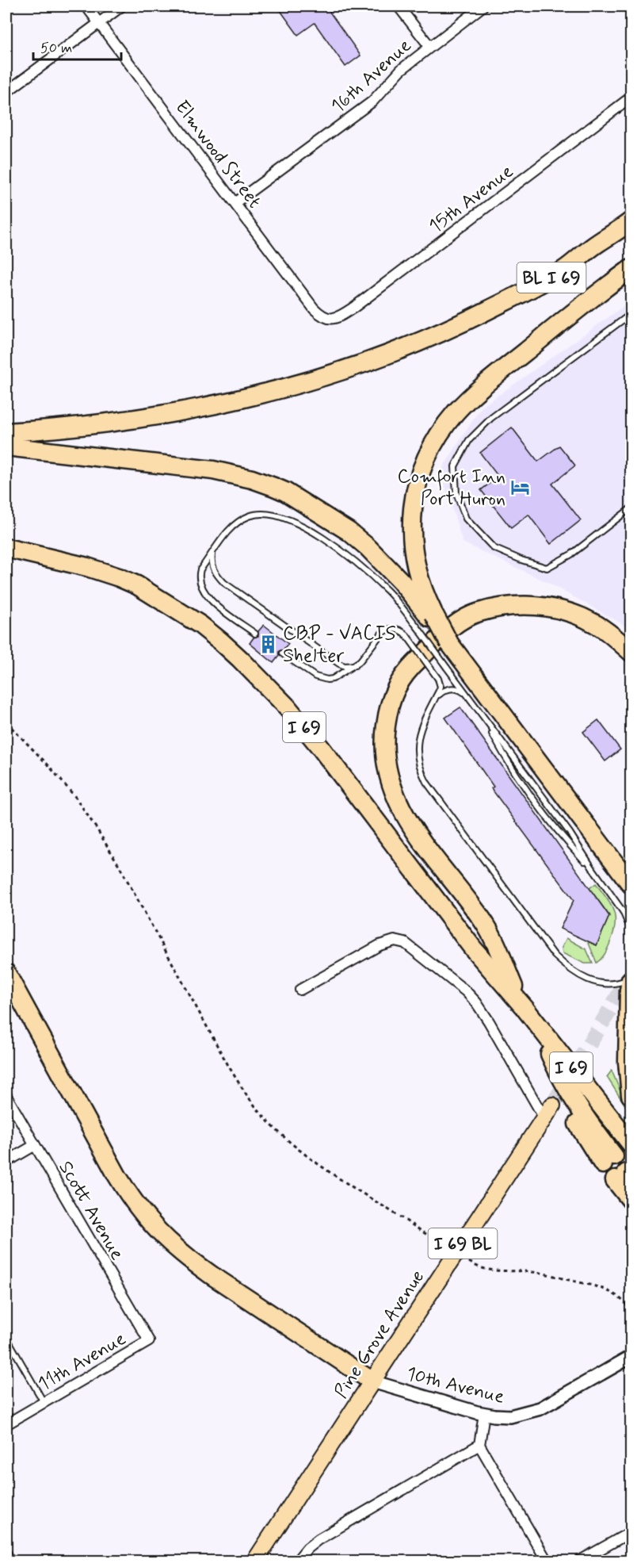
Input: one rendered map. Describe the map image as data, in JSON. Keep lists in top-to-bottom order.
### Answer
{
  "streets": {
    "highway": ["BL I 69", "I 69"],
    "main road": ["I 69 BL", "Pine Grove Avenue"],
    "street": [
      "16th Avenue",
      "Elmwood Street",
      "15th Avenue",
      "Scott Avenue",
      "11th Avenue",
      "10th Avenue"
    ]
  },
  "crossings": [
    ["16th Avenue", "Elmwood Street"],
    ["Elmwood Street", "15th Avenue"],
    ["Scott Avenue", "11th Avenue"],
    ["Pine Grove Avenue", "10th Avenue"]
  ],
  "places": {
    "hotel": ["Comfort Inn Port Huron"],
    "building": ["CBP - VACIS Shelter"]
  },
  "scale_bar": "50 m"
}
